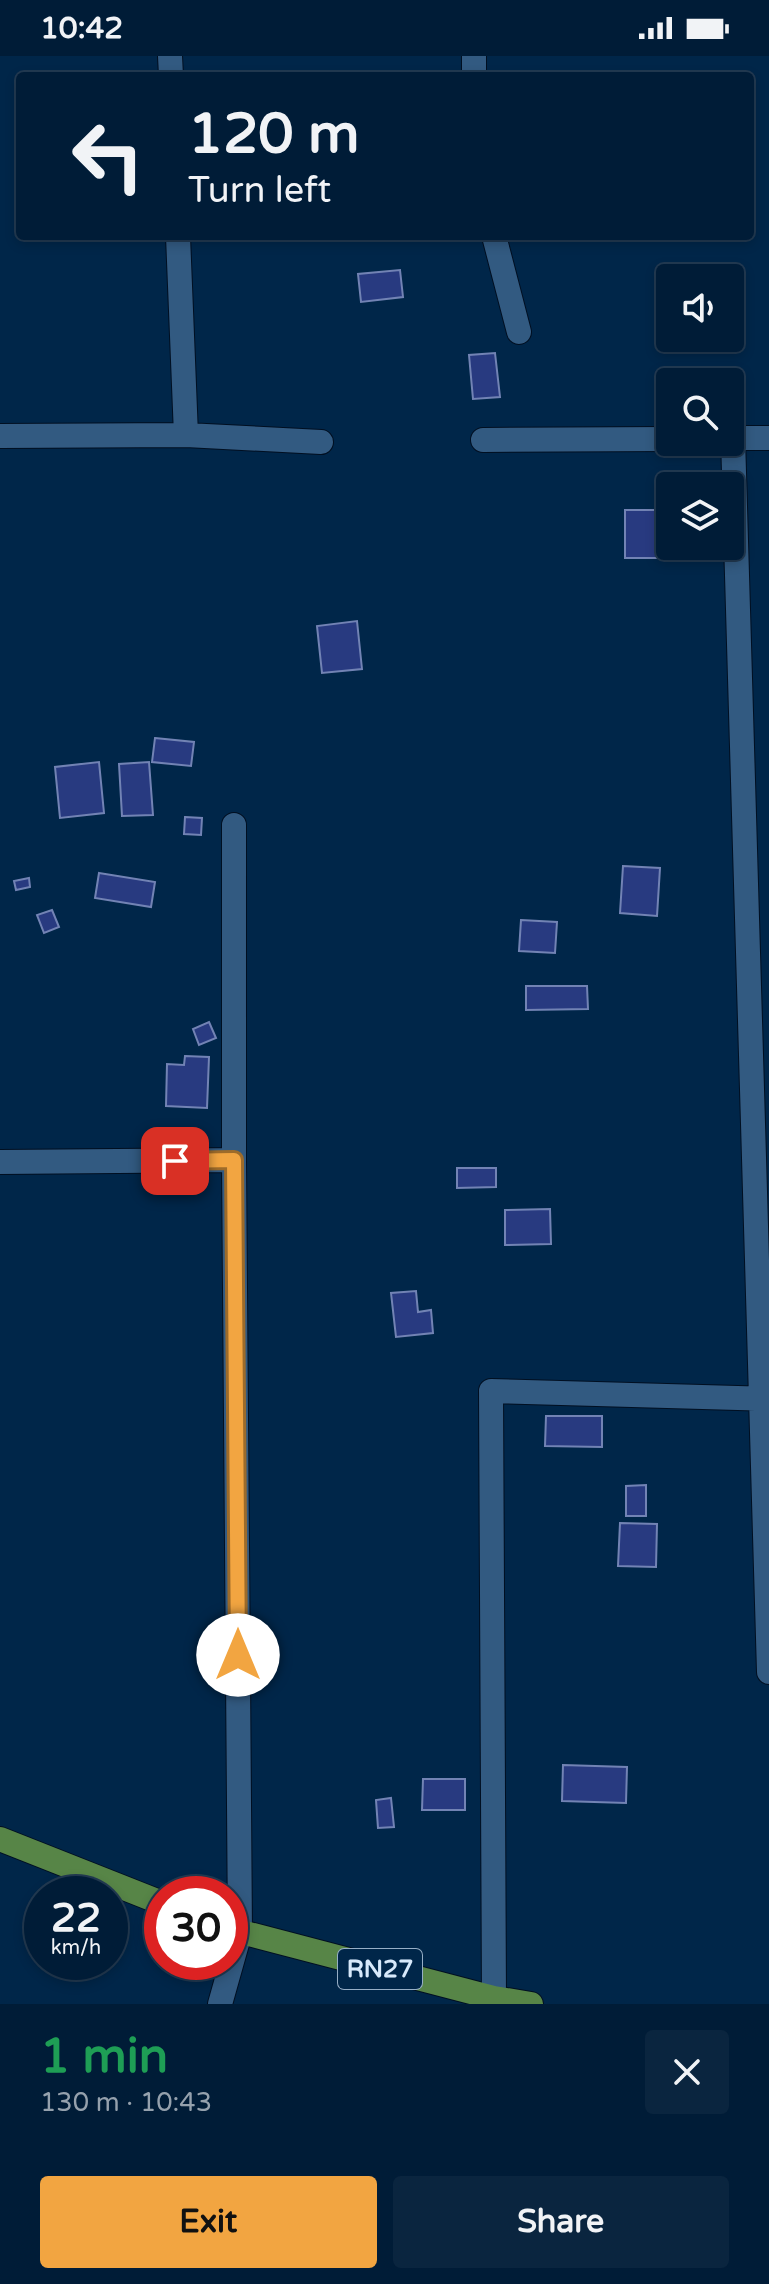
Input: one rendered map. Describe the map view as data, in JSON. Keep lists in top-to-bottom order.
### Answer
{
  "streets": {
    "main road": ["RN27"]
  },
  "page": {
    "status": "10:42",
    "turn": ["120 m", "Turn left"],
    "speed": "22 km/h",
    "limit": "30",
    "heading": ["1 min", "130 m · 10:43"],
    "buttons": ["Exit", "Share"]
  }
}
